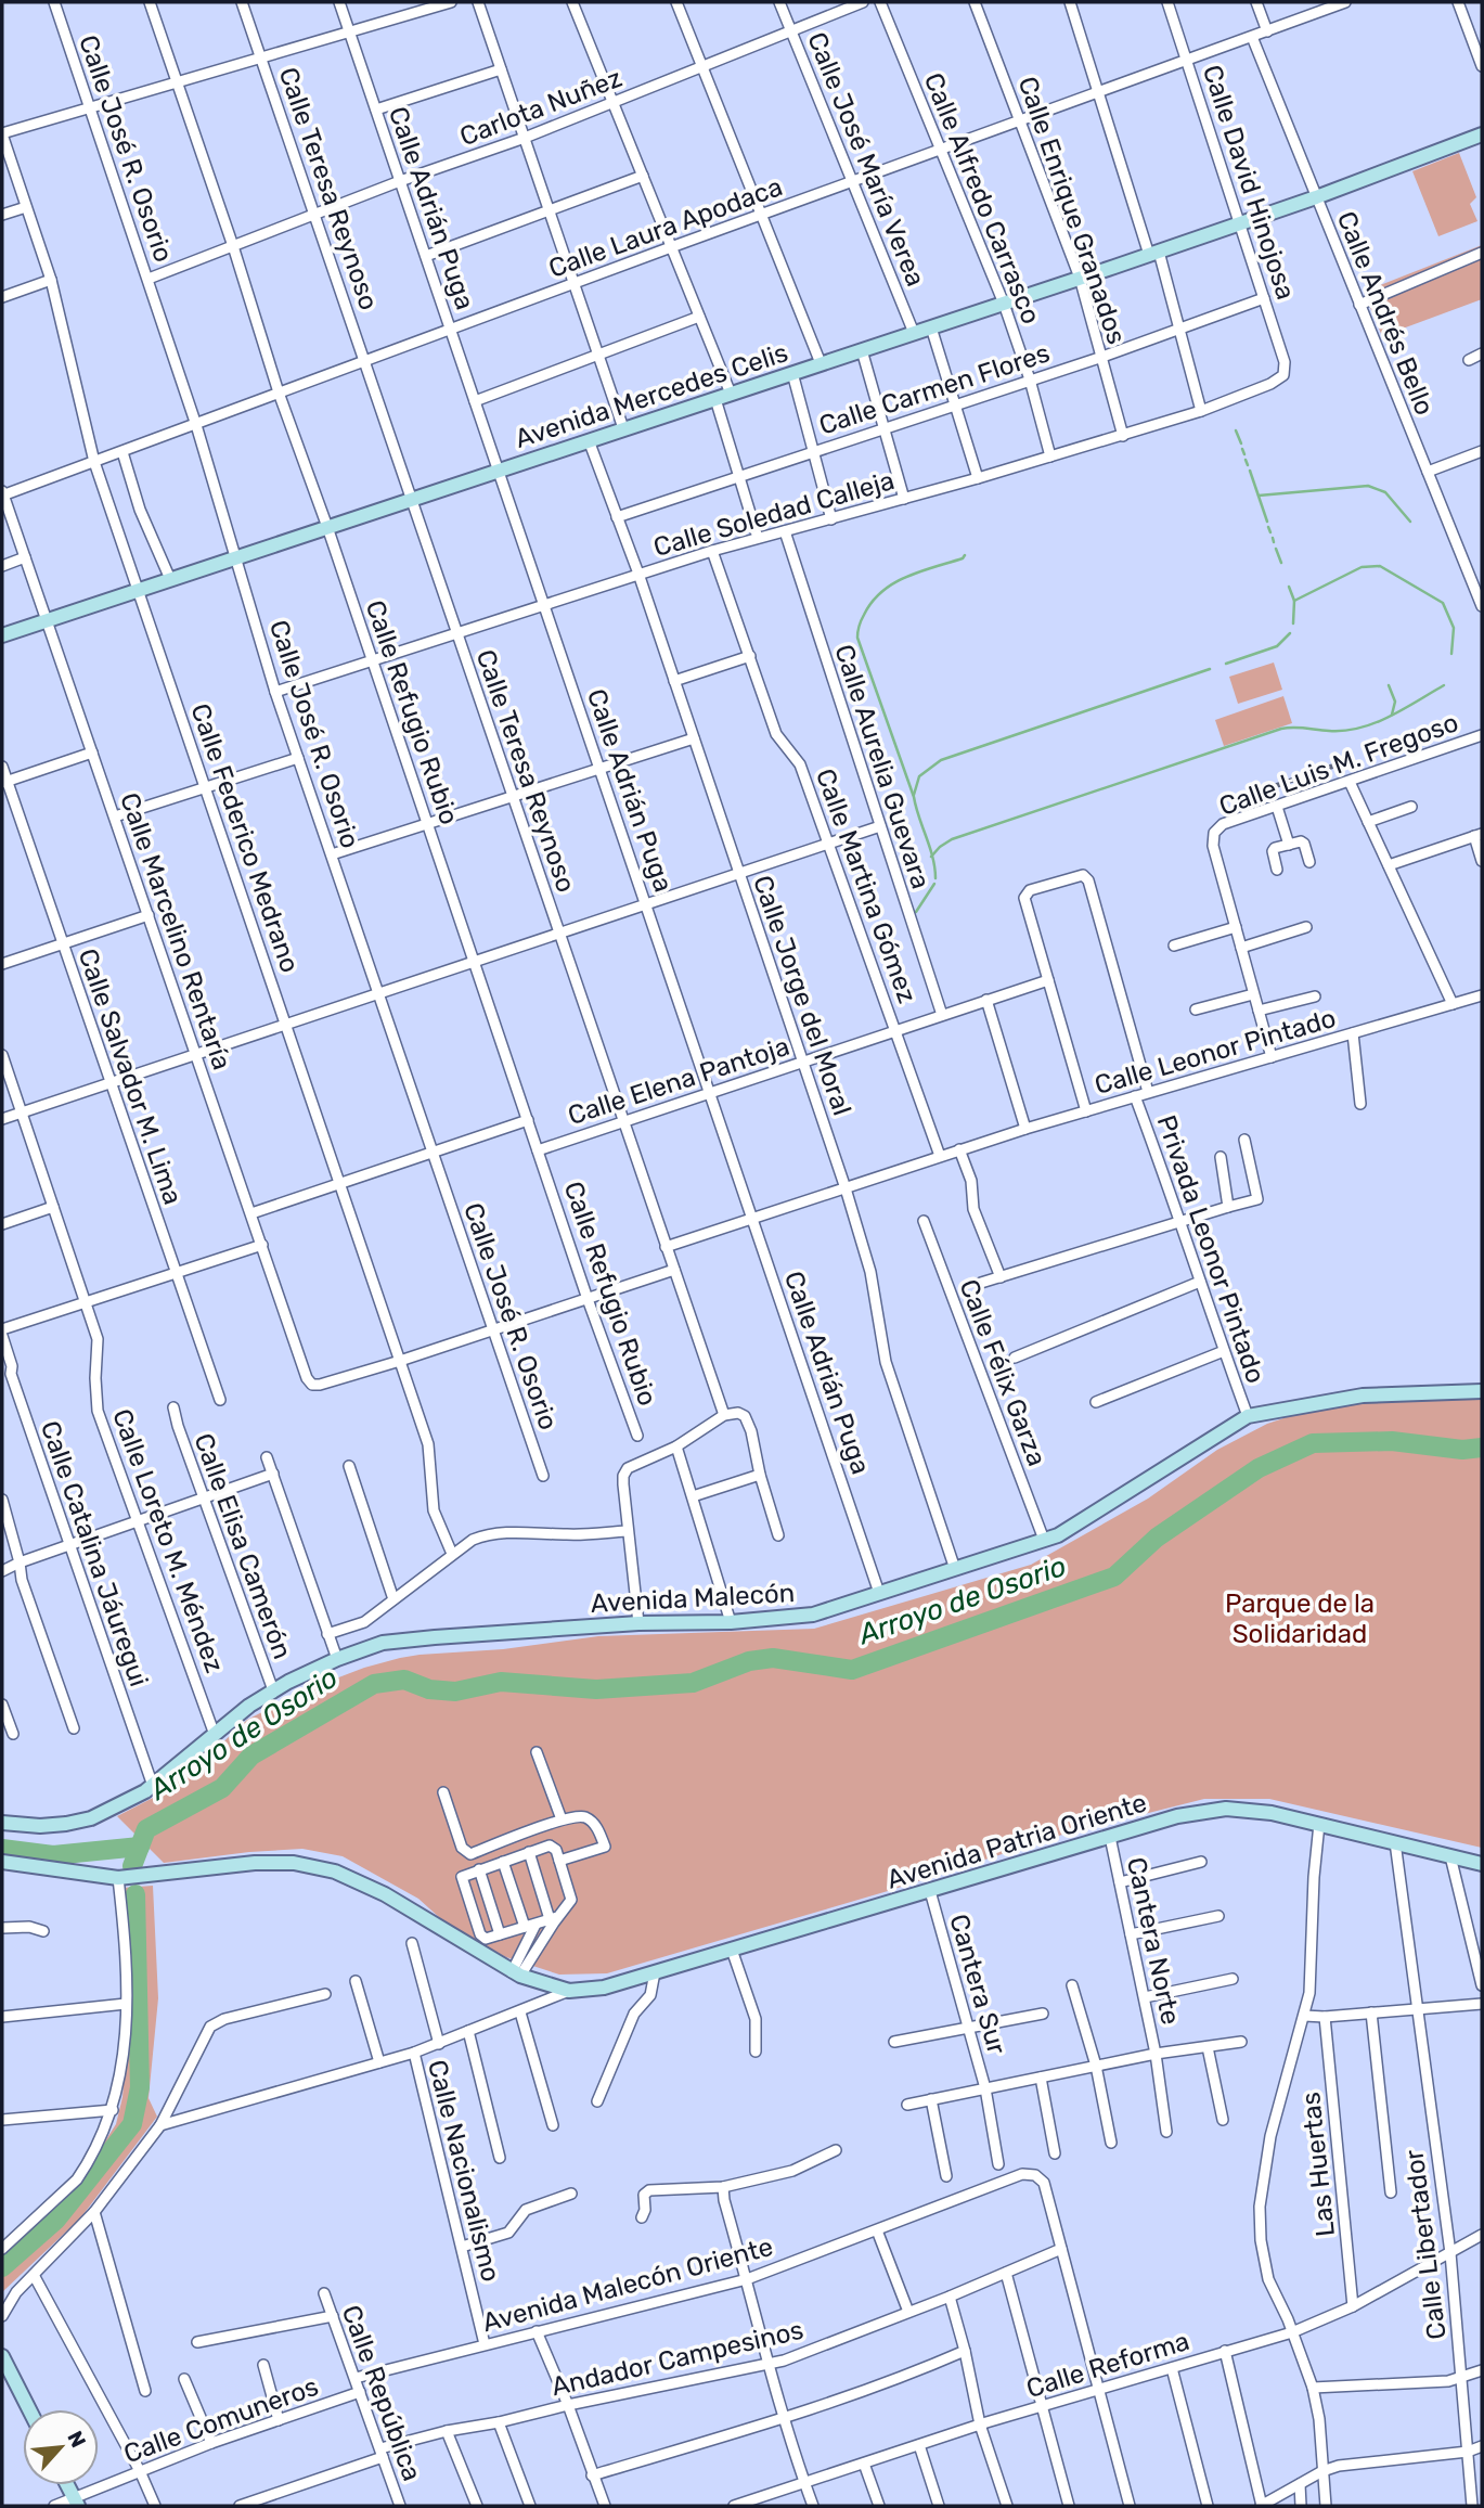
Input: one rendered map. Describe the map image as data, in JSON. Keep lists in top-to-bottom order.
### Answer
{
  "streets": {
    "street": [
      "Carlota Nuñez",
      "Calle José R. Osorio",
      "Calle José María Verea",
      "Calle David Hinojosa",
      "Calle Teresa Reynoso",
      "Calle Alfredo Carrasco",
      "Calle Adrián Puga",
      "Calle Enrique Granados",
      "Calle Laura Apodaca",
      "Calle Andrés Bello",
      "Calle Carmen Flores",
      "Avenida Mercedes Celis",
      "Calle Soledad Calleja",
      "Calle Refugio Rubio",
      "Calle Luis M. Fregoso",
      "Calle Aurelia Guevara",
      "Calle Federico Medrano",
      "Calle Martina Gómez",
      "Calle Marcelino Rentaría",
      "Calle Jorge del Moral",
      "Calle Leonor Pintado",
      "Calle Salvador M. Lima",
      "Calle Elena Pantoja",
      "Privada Leonor Pintado",
      "Calle Félix Garza",
      "Calle Loreto M. Méndez",
      "Calle Elisa Camerón",
      "Calle Catalina Jáuregui",
      "Avenida Malecón",
      "Avenida Patria Oriente",
      "Cantera Norte",
      "Cantera Sur",
      "Las Huertas",
      "Calle Nacionalismo",
      "Calle Libertador",
      "Avenida Malecón Oriente",
      "Andador Campesinos",
      "Calle Reforma",
      "Calle República",
      "Calle Comuneros"
    ]
  },
  "crossings": [
    ["Carlota Nuñez", "Calle José R. Osorio"],
    ["Carlota Nuñez", "Calle José María Verea"],
    ["Carlota Nuñez", "Calle Teresa Reynoso"],
    ["Carlota Nuñez", "Calle Adrián Puga"],
    ["Carlota Nuñez", "Calle Refugio Rubio"],
    ["Calle José R. Osorio", "Calle Laura Apodaca"],
    ["Calle José R. Osorio", "Avenida Mercedes Celis"],
    ["Calle José R. Osorio", "Calle Soledad Calleja"],
    ["Calle José María Verea", "Calle Laura Apodaca"],
    ["Calle José María Verea", "Avenida Mercedes Celis"],
    ["Calle David Hinojosa", "Calle Laura Apodaca"],
    ["Calle David Hinojosa", "Calle Carmen Flores"],
    ["Calle David Hinojosa", "Avenida Mercedes Celis"],
    ["Calle David Hinojosa", "Calle Soledad Calleja"],
    ["Calle Teresa Reynoso", "Calle Laura Apodaca"],
    ["Calle Teresa Reynoso", "Avenida Mercedes Celis"],
    ["Calle Teresa Reynoso", "Calle Soledad Calleja"],
    ["Calle Teresa Reynoso", "Calle Leonor Pintado"],
    ["Calle Teresa Reynoso", "Calle Elena Pantoja"],
    ["Calle Alfredo Carrasco", "Calle Laura Apodaca"],
    ["Calle Alfredo Carrasco", "Calle Carmen Flores"],
    ["Calle Alfredo Carrasco", "Avenida Mercedes Celis"],
    ["Calle Alfredo Carrasco", "Calle Soledad Calleja"],
    ["Calle Adrián Puga", "Calle Laura Apodaca"],
    ["Calle Adrián Puga", "Avenida Mercedes Celis"],
    ["Calle Adrián Puga", "Calle Soledad Calleja"],
    ["Calle Adrián Puga", "Calle Leonor Pintado"],
    ["Calle Adrián Puga", "Calle Elena Pantoja"],
    ["Calle Adrián Puga", "Avenida Malecón"],
    ["Calle Enrique Granados", "Calle Laura Apodaca"],
    ["Calle Enrique Granados", "Calle Carmen Flores"],
    ["Calle Enrique Granados", "Avenida Mercedes Celis"],
    ["Calle Enrique Granados", "Calle Soledad Calleja"],
    ["Calle Laura Apodaca", "Calle Andrés Bello"],
    ["Calle Laura Apodaca", "Calle Refugio Rubio"],
    ["Calle Laura Apodaca", "Calle Federico Medrano"],
    ["Calle Laura Apodaca", "Calle Marcelino Rentaría"],
    ["Calle Andrés Bello", "Avenida Mercedes Celis"],
    ["Calle Carmen Flores", "Calle Jorge del Moral"],
    ["Avenida Mercedes Celis", "Calle Refugio Rubio"],
    ["Avenida Mercedes Celis", "Calle Federico Medrano"],
    ["Avenida Mercedes Celis", "Calle Marcelino Rentaría"],
    ["Avenida Mercedes Celis", "Calle Jorge del Moral"],
    ["Calle Soledad Calleja", "Calle Refugio Rubio"],
    ["Calle Soledad Calleja", "Calle Aurelia Guevara"],
    ["Calle Soledad Calleja", "Calle Martina Gómez"],
    ["Calle Soledad Calleja", "Calle Jorge del Moral"],
    ["Calle Refugio Rubio", "Calle Elena Pantoja"],
    ["Calle Luis M. Fregoso", "Calle Leonor Pintado"],
    ["Calle Aurelia Guevara", "Calle Elena Pantoja"],
    ["Calle Federico Medrano", "Calle Marcelino Rentaría"],
    ["Calle Martina Gómez", "Calle Leonor Pintado"],
    ["Calle Martina Gómez", "Calle Elena Pantoja"],
    ["Calle Jorge del Moral", "Calle Leonor Pintado"],
    ["Calle Jorge del Moral", "Calle Elena Pantoja"],
    ["Calle Jorge del Moral", "Avenida Malecón"],
    ["Calle Leonor Pintado", "Privada Leonor Pintado"],
    ["Calle Elena Pantoja", "Privada Leonor Pintado"],
    ["Privada Leonor Pintado", "Avenida Malecón"],
    ["Calle Félix Garza", "Avenida Malecón"],
    ["Calle Loreto M. Méndez", "Avenida Malecón"],
    ["Calle Elisa Camerón", "Avenida Malecón"],
    ["Calle Catalina Jáuregui", "Avenida Malecón"],
    ["Avenida Patria Oriente", "Cantera Norte"],
    ["Avenida Patria Oriente", "Cantera Sur"],
    ["Avenida Patria Oriente", "Calle Nacionalismo"],
    ["Avenida Patria Oriente", "Calle Libertador"],
    ["Las Huertas", "Calle Reforma"],
    ["Calle Nacionalismo", "Avenida Malecón Oriente"],
    ["Calle Libertador", "Calle Reforma"],
    ["Avenida Malecón Oriente", "Andador Campesinos"],
    ["Avenida Malecón Oriente", "Calle República"],
    ["Andador Campesinos", "Calle República"],
    ["Calle República", "Calle Comuneros"]
  ],
  "water": ["Arroyo de Osorio"],
  "parks": ["Parque de la Solidaridad"],
  "north": "top right"
}
